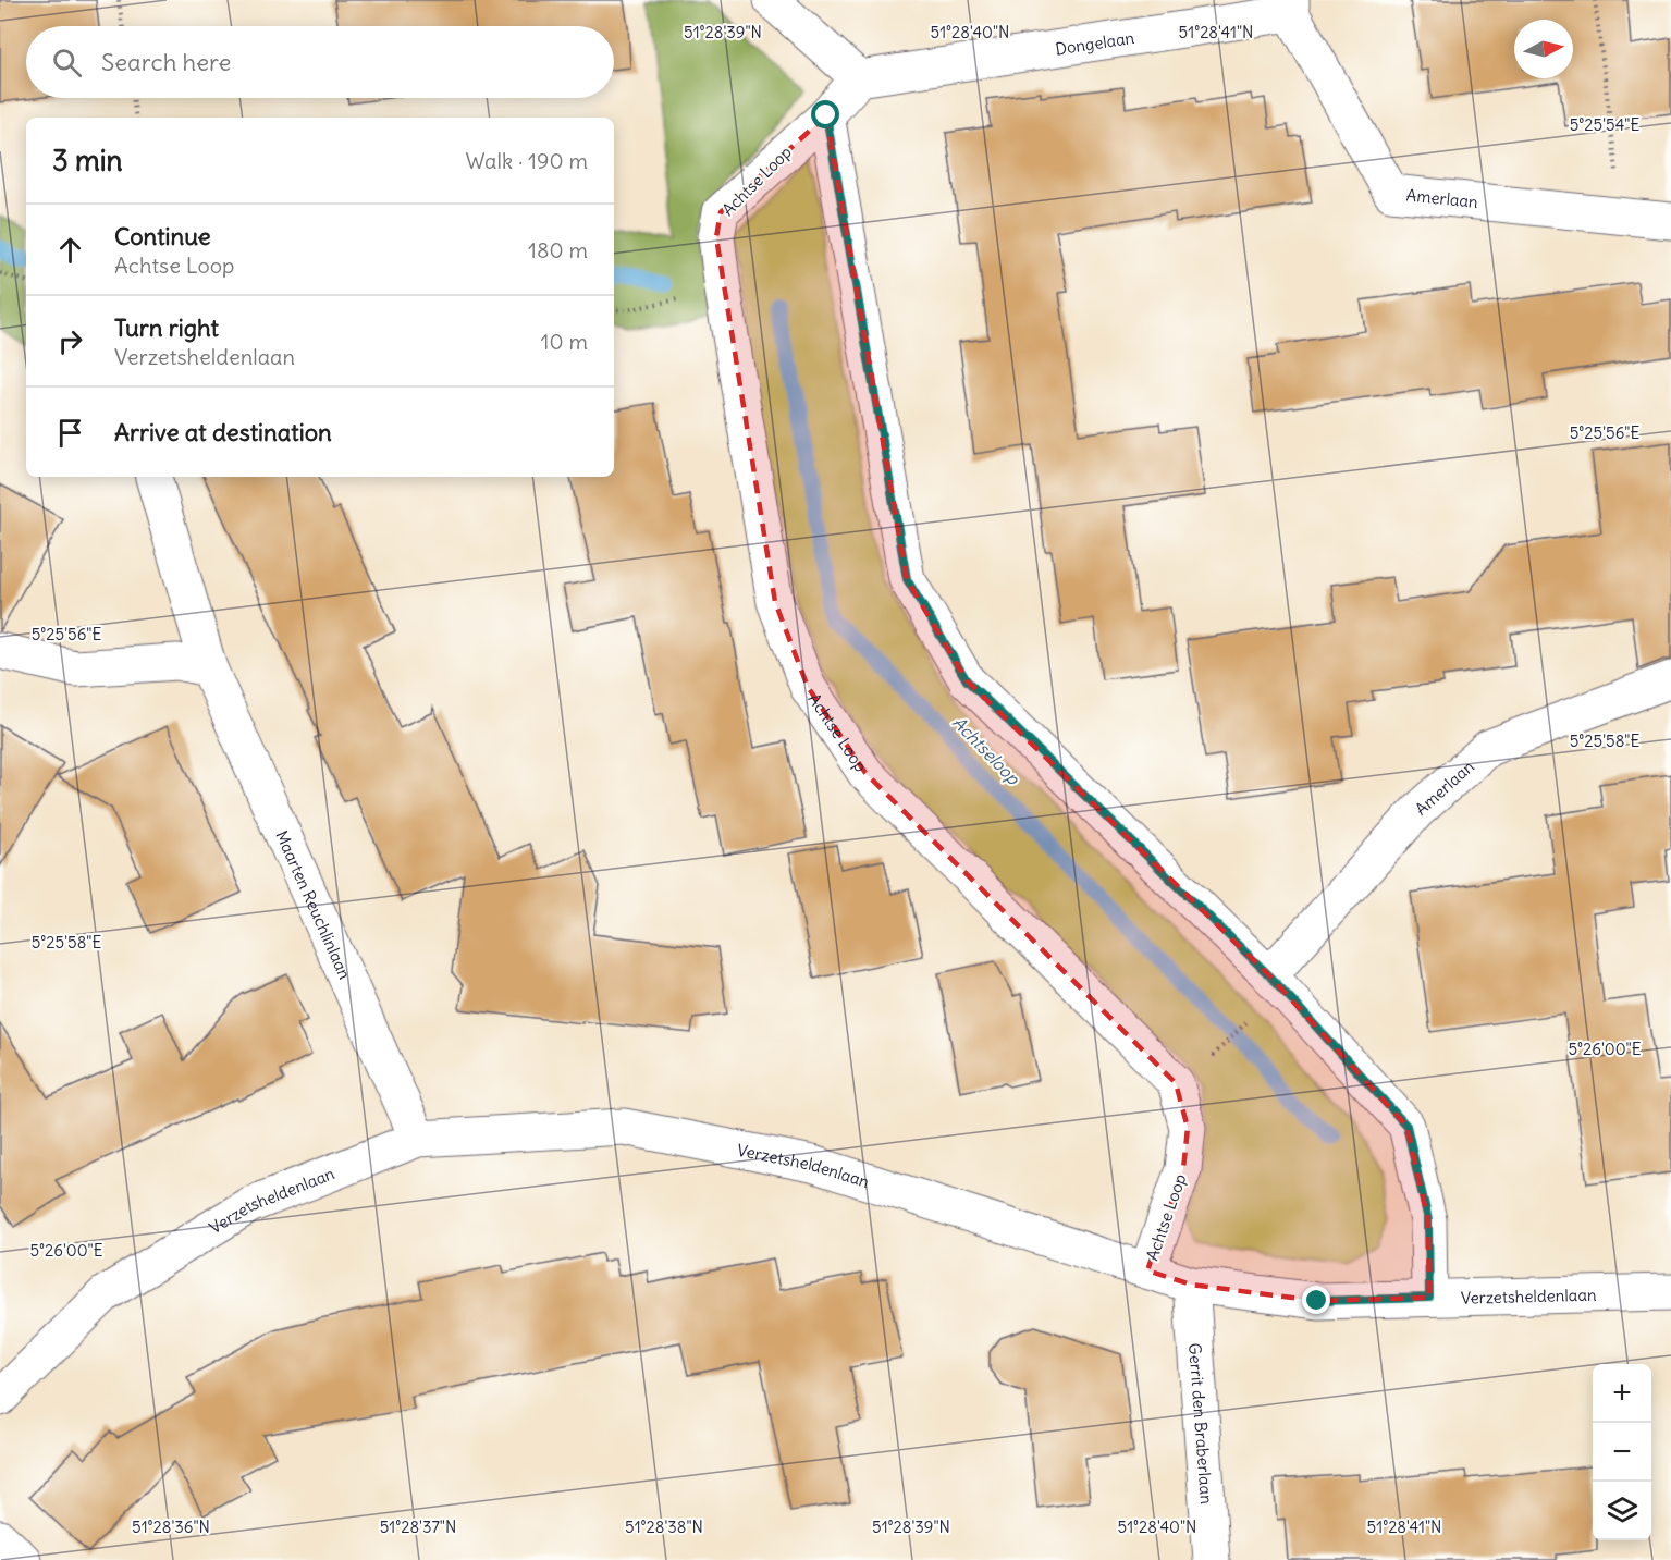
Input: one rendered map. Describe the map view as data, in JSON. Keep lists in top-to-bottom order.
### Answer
{
  "streets": {
    "street": [
      "Dongelaan",
      "Achtse Loop",
      "Amerlaan",
      "Maarten Reuchlinlaan",
      "Verzetsheldenlaan",
      "Gerrit den Braberlaan"
    ]
  },
  "crossings": [
    ["Dongelaan", "Achtse Loop"],
    ["Dongelaan", "Amerlaan"],
    ["Achtse Loop", "Verzetsheldenlaan"],
    ["Maarten Reuchlinlaan", "Verzetsheldenlaan"],
    ["Verzetsheldenlaan", "Gerrit den Braberlaan"]
  ],
  "water": ["Achtseloop"],
  "north": "right",
  "page": {
    "search": "Search here",
    "heading": ["3 min", "Walk · 190 m"],
    "list": [
      ["Continue", "Achtse Loop", "180 m"],
      ["Turn right", "Verzetsheldenlaan", "10 m"],
      "Arrive at destination"
    ],
    "map_buttons": ["+", "−"]
  },
  "coordinates": [
    "51°28'39\"N",
    "51°28'40\"N",
    "51°28'41\"N",
    "5°25'54\"E",
    "5°25'56\"E",
    "5°25'58\"E",
    "5°26'00\"E",
    "51°28'36\"N",
    "51°28'37\"N",
    "51°28'38\"N"
  ]
}
